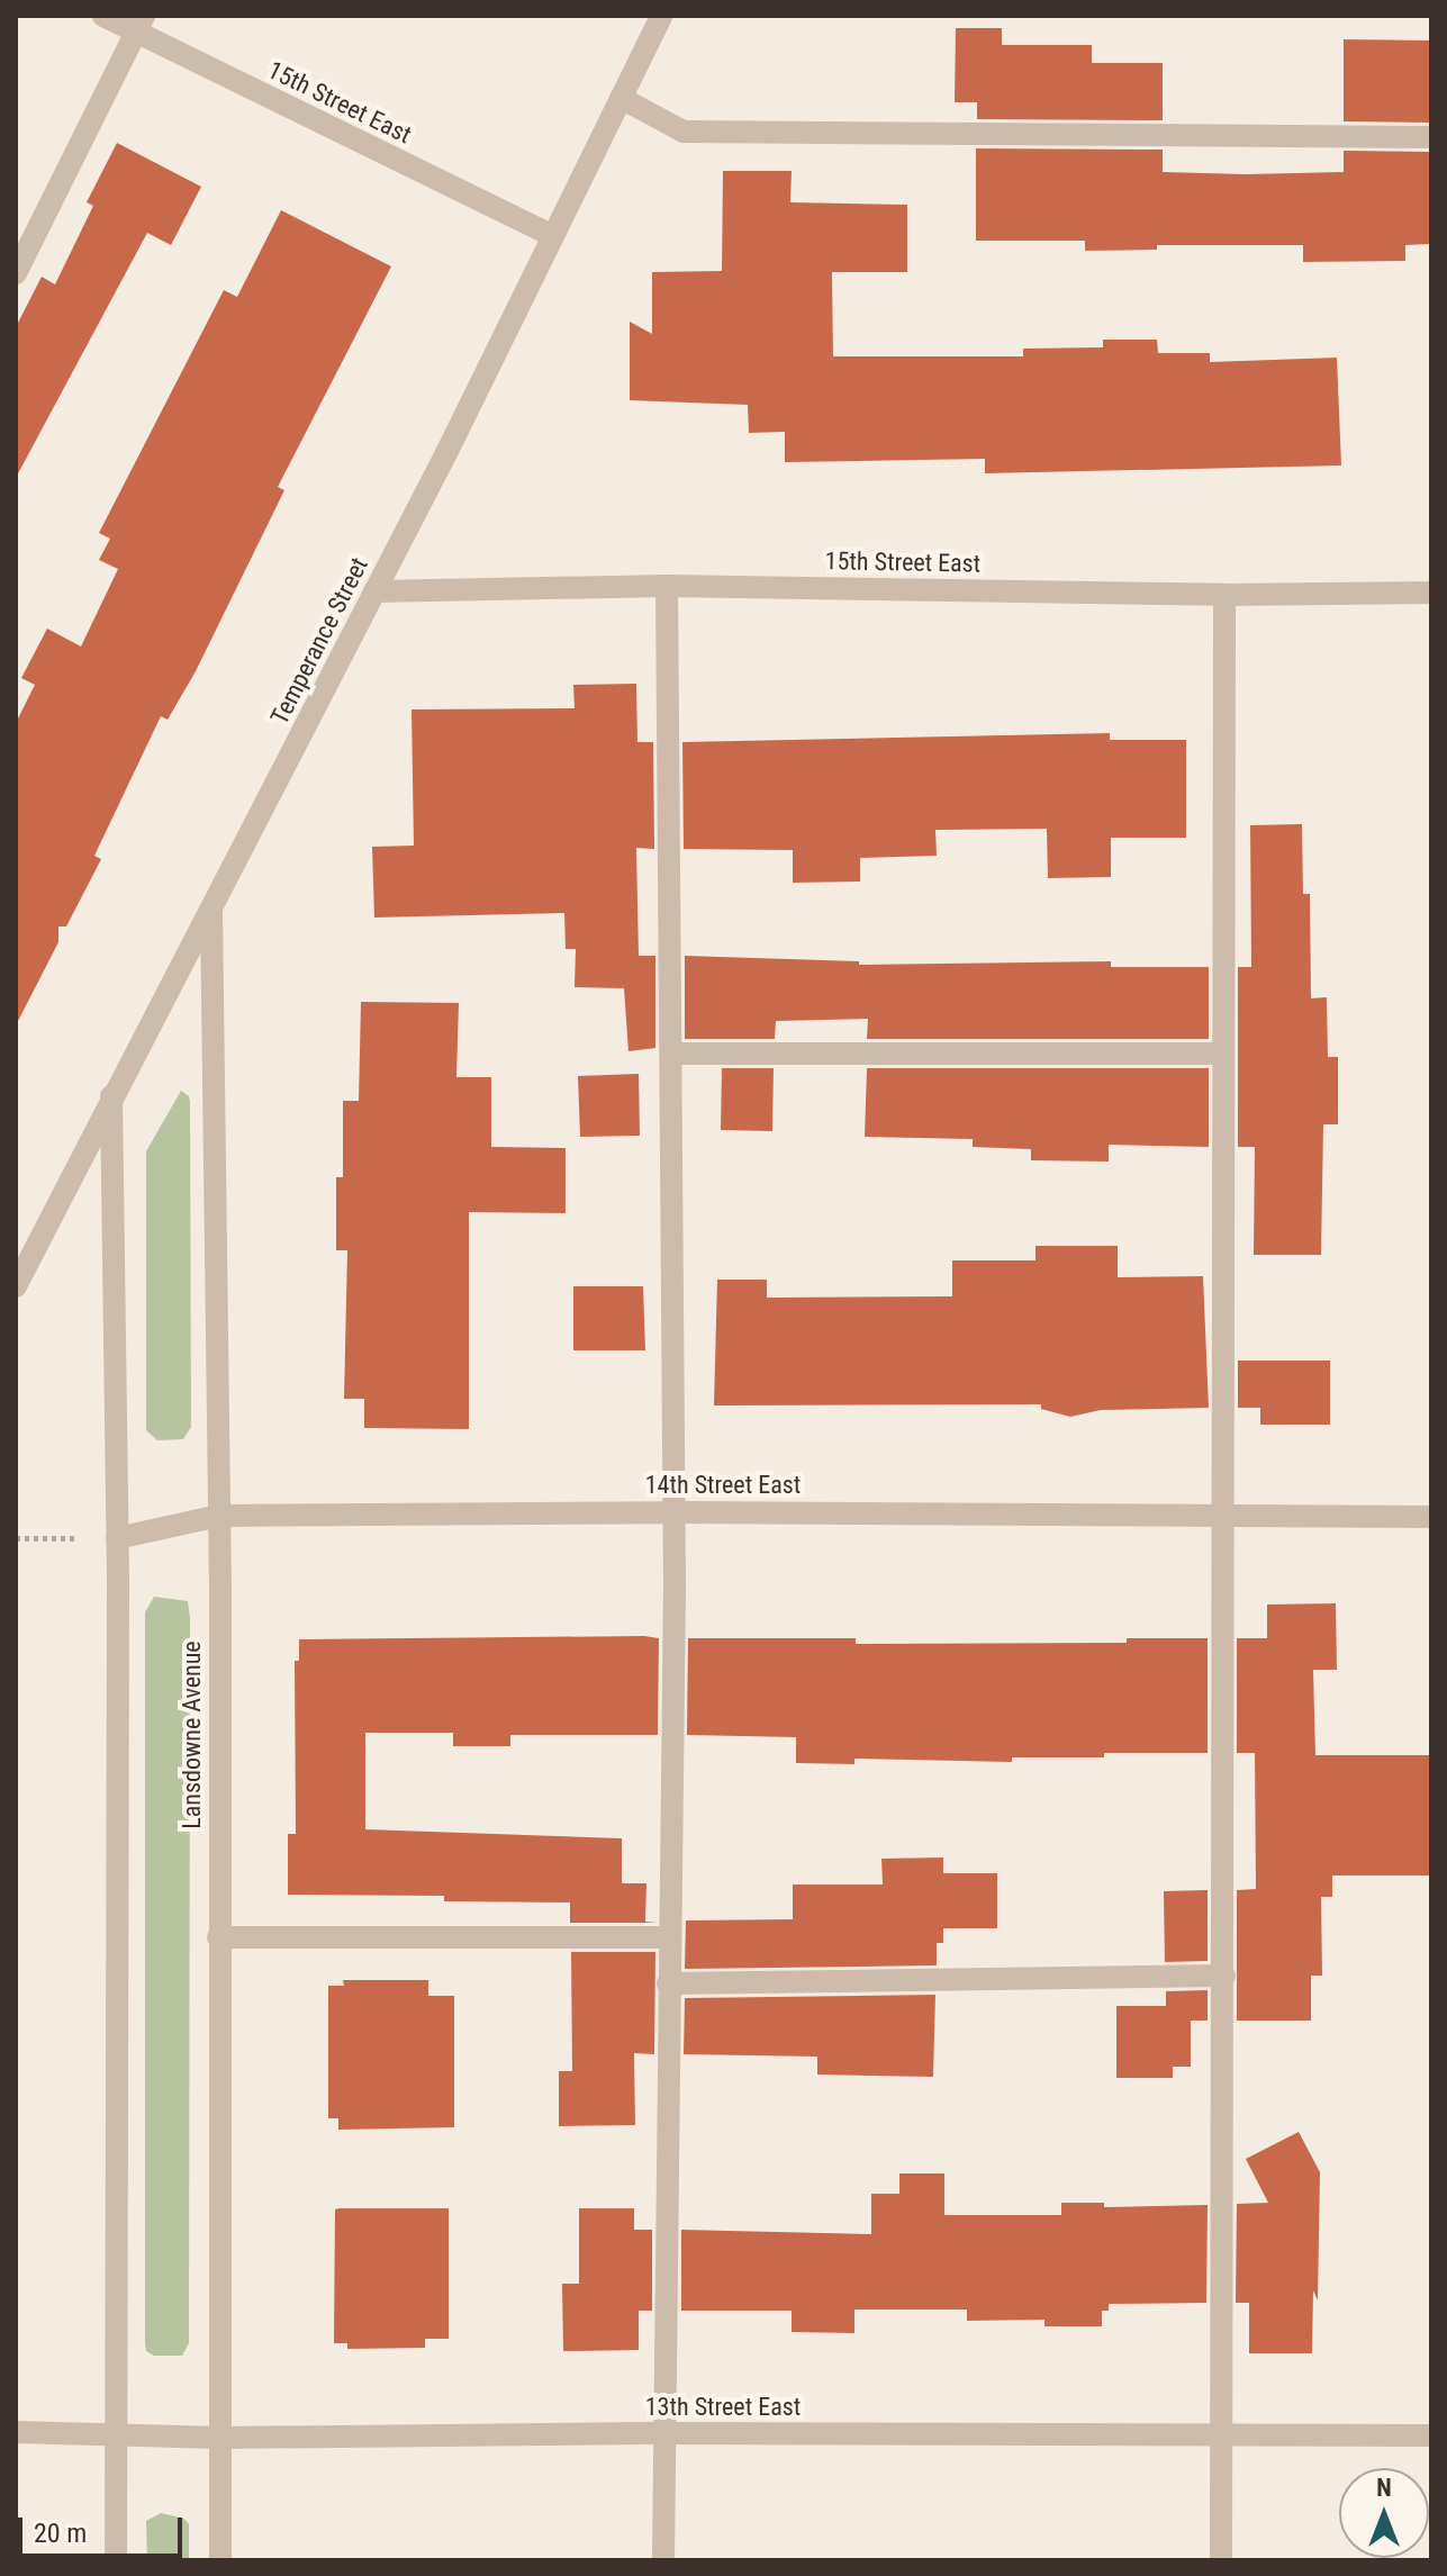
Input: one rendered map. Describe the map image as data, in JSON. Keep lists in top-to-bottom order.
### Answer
{
  "streets": {
    "street": [
      "15th Street East",
      "Temperance Street",
      "14th Street East",
      "Lansdowne Avenue",
      "13th Street East"
    ]
  },
  "crossings": [
    ["15th Street East", "Temperance Street"],
    ["Temperance Street", "Lansdowne Avenue"],
    ["14th Street East", "Lansdowne Avenue"],
    ["Lansdowne Avenue", "13th Street East"]
  ],
  "scale_bar": "20 m",
  "north": "top"
}
